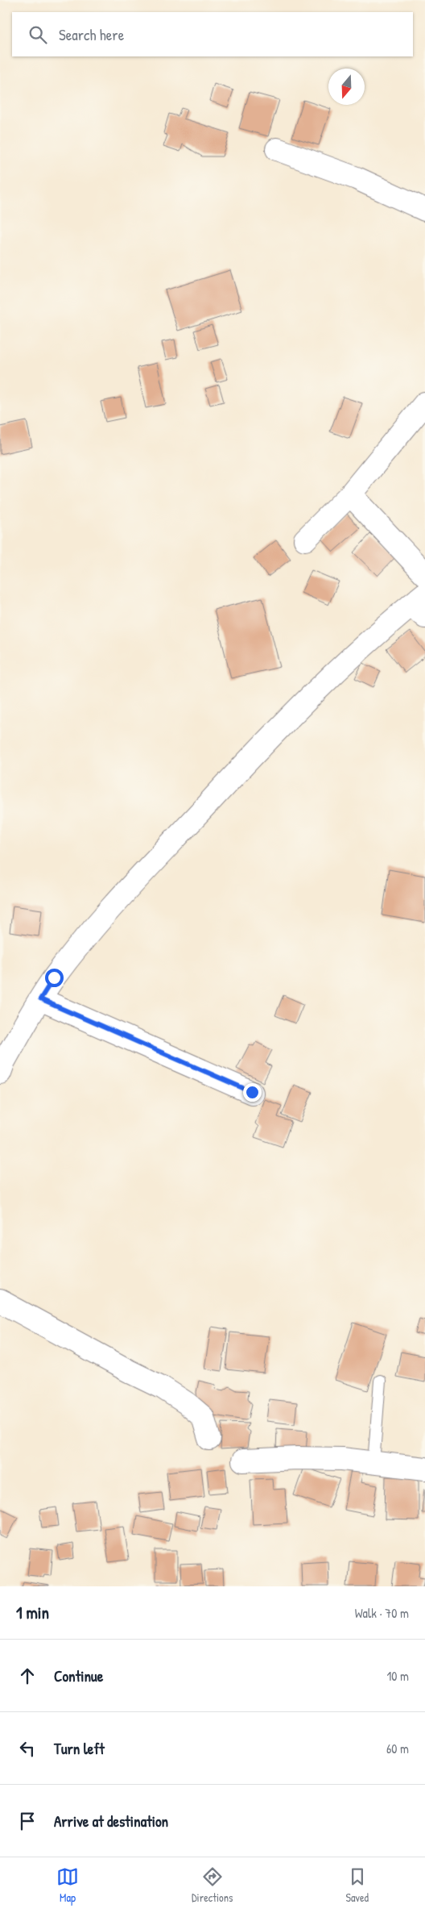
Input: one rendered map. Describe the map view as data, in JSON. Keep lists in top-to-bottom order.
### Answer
{
  "north": "bottom",
  "page": {
    "search": "Search here",
    "heading": ["1 min", "Walk · 70 m"],
    "list": [
      ["Continue", "10 m"],
      ["Turn left", "60 m"],
      "Arrive at destination"
    ],
    "nav": ["Map", "Directions", "Saved"]
  }
}
